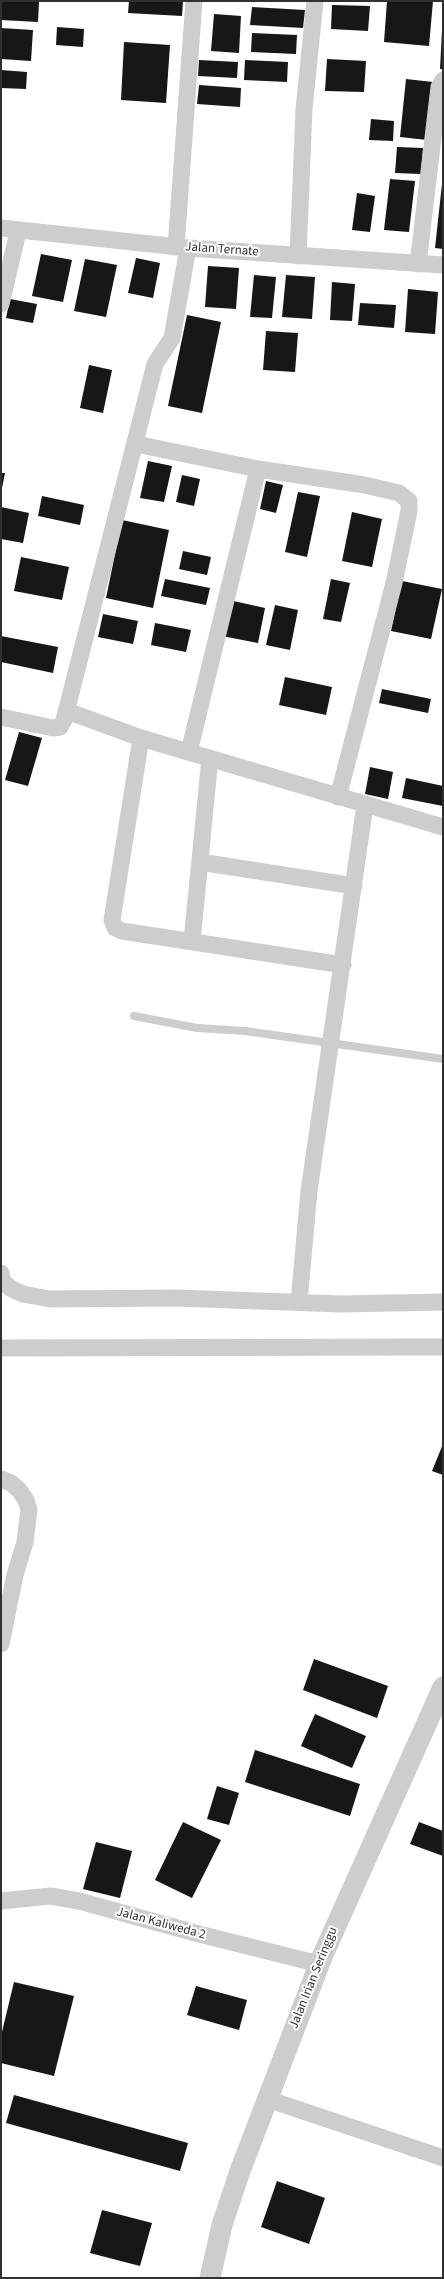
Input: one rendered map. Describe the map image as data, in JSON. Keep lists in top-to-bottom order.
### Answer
{
  "streets": {
    "street": ["Jalan Ternate", "Jalan Kaliweda 2", "Jalan Irian Seringgu"]
  },
  "crossings": [
    ["Jalan Kaliweda 2", "Jalan Irian Seringgu"]
  ]
}
